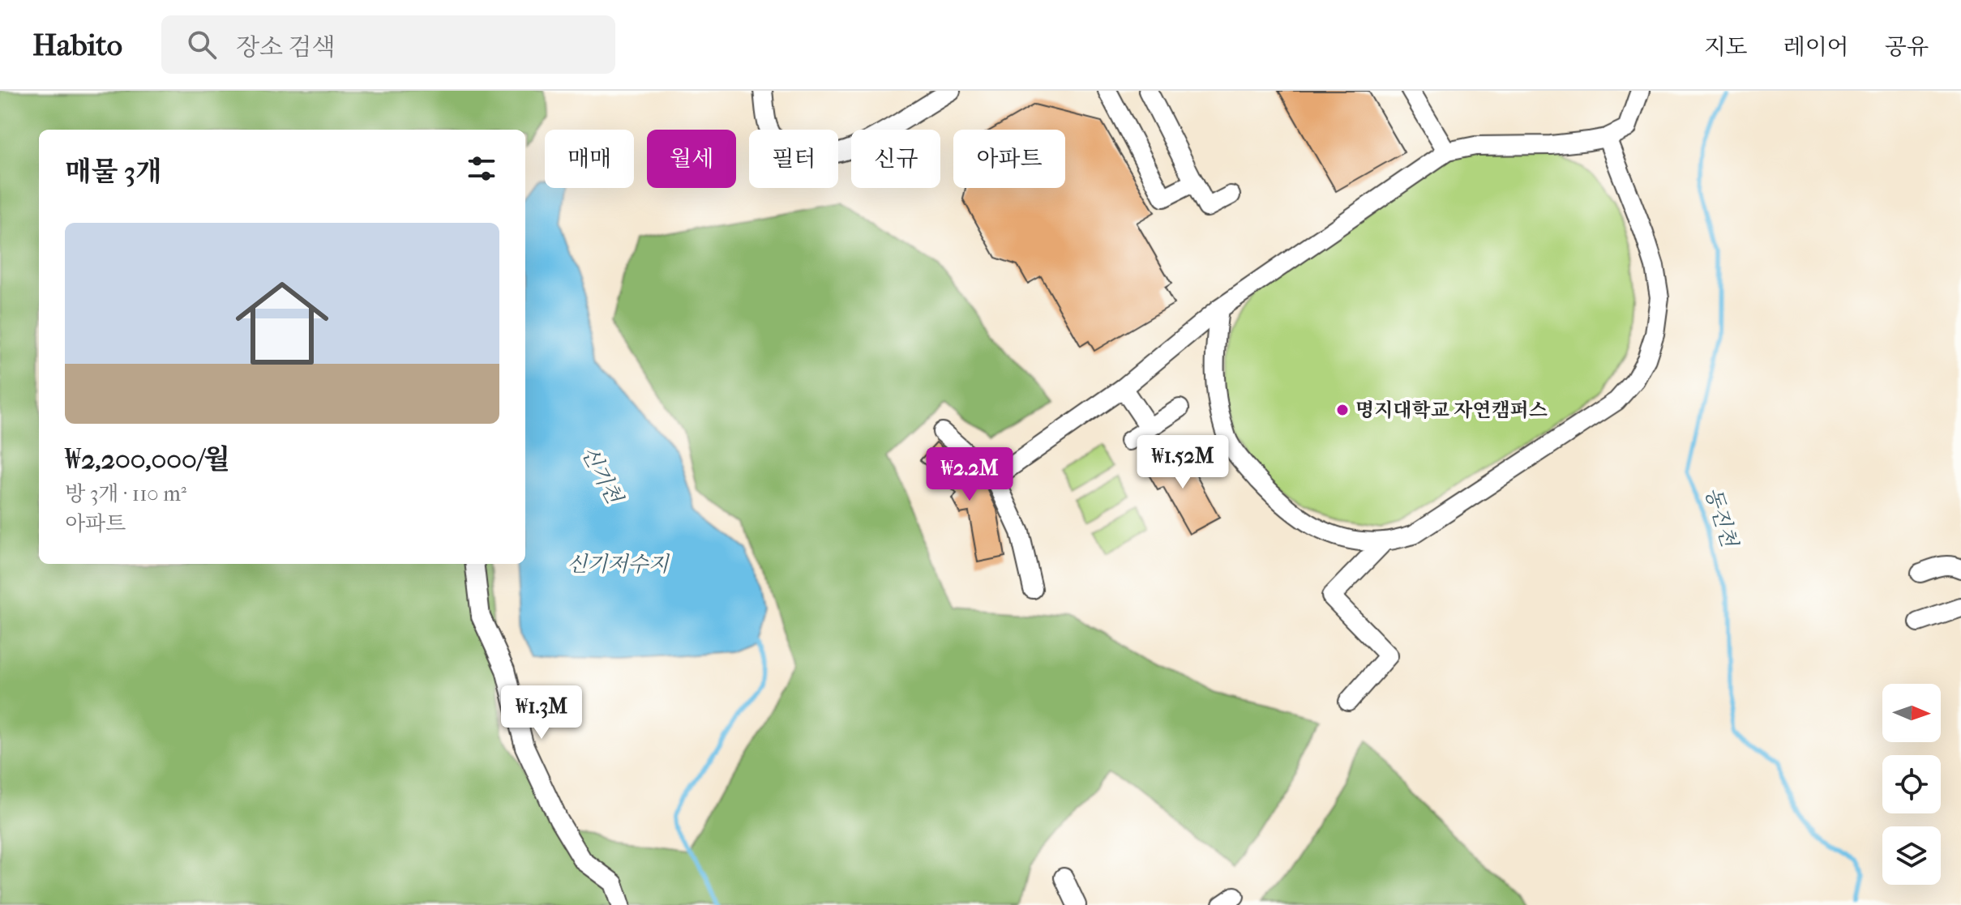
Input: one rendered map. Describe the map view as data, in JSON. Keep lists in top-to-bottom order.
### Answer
{
  "water": ["신기천", "동진천", "신기저수지"],
  "places": ["명지대학교 자연캠퍼스"],
  "north": "right",
  "page": {
    "header": "Habito",
    "search": "장소 검색",
    "nav": ["지도", "레이어", "공유"],
    "chip": [
      "매매",
      "월세",
      "필터",
      "신규",
      "아파트"
    ],
    "heading": "매물 3개",
    "list": [
      {
        "name": "₩2,200,000/월",
        "note": "방 3개 · 110 m² · 아파트"
      }
    ],
    "price": ["₩1.52M", "₩2.2M", "₩1.3M"]
  }
}
